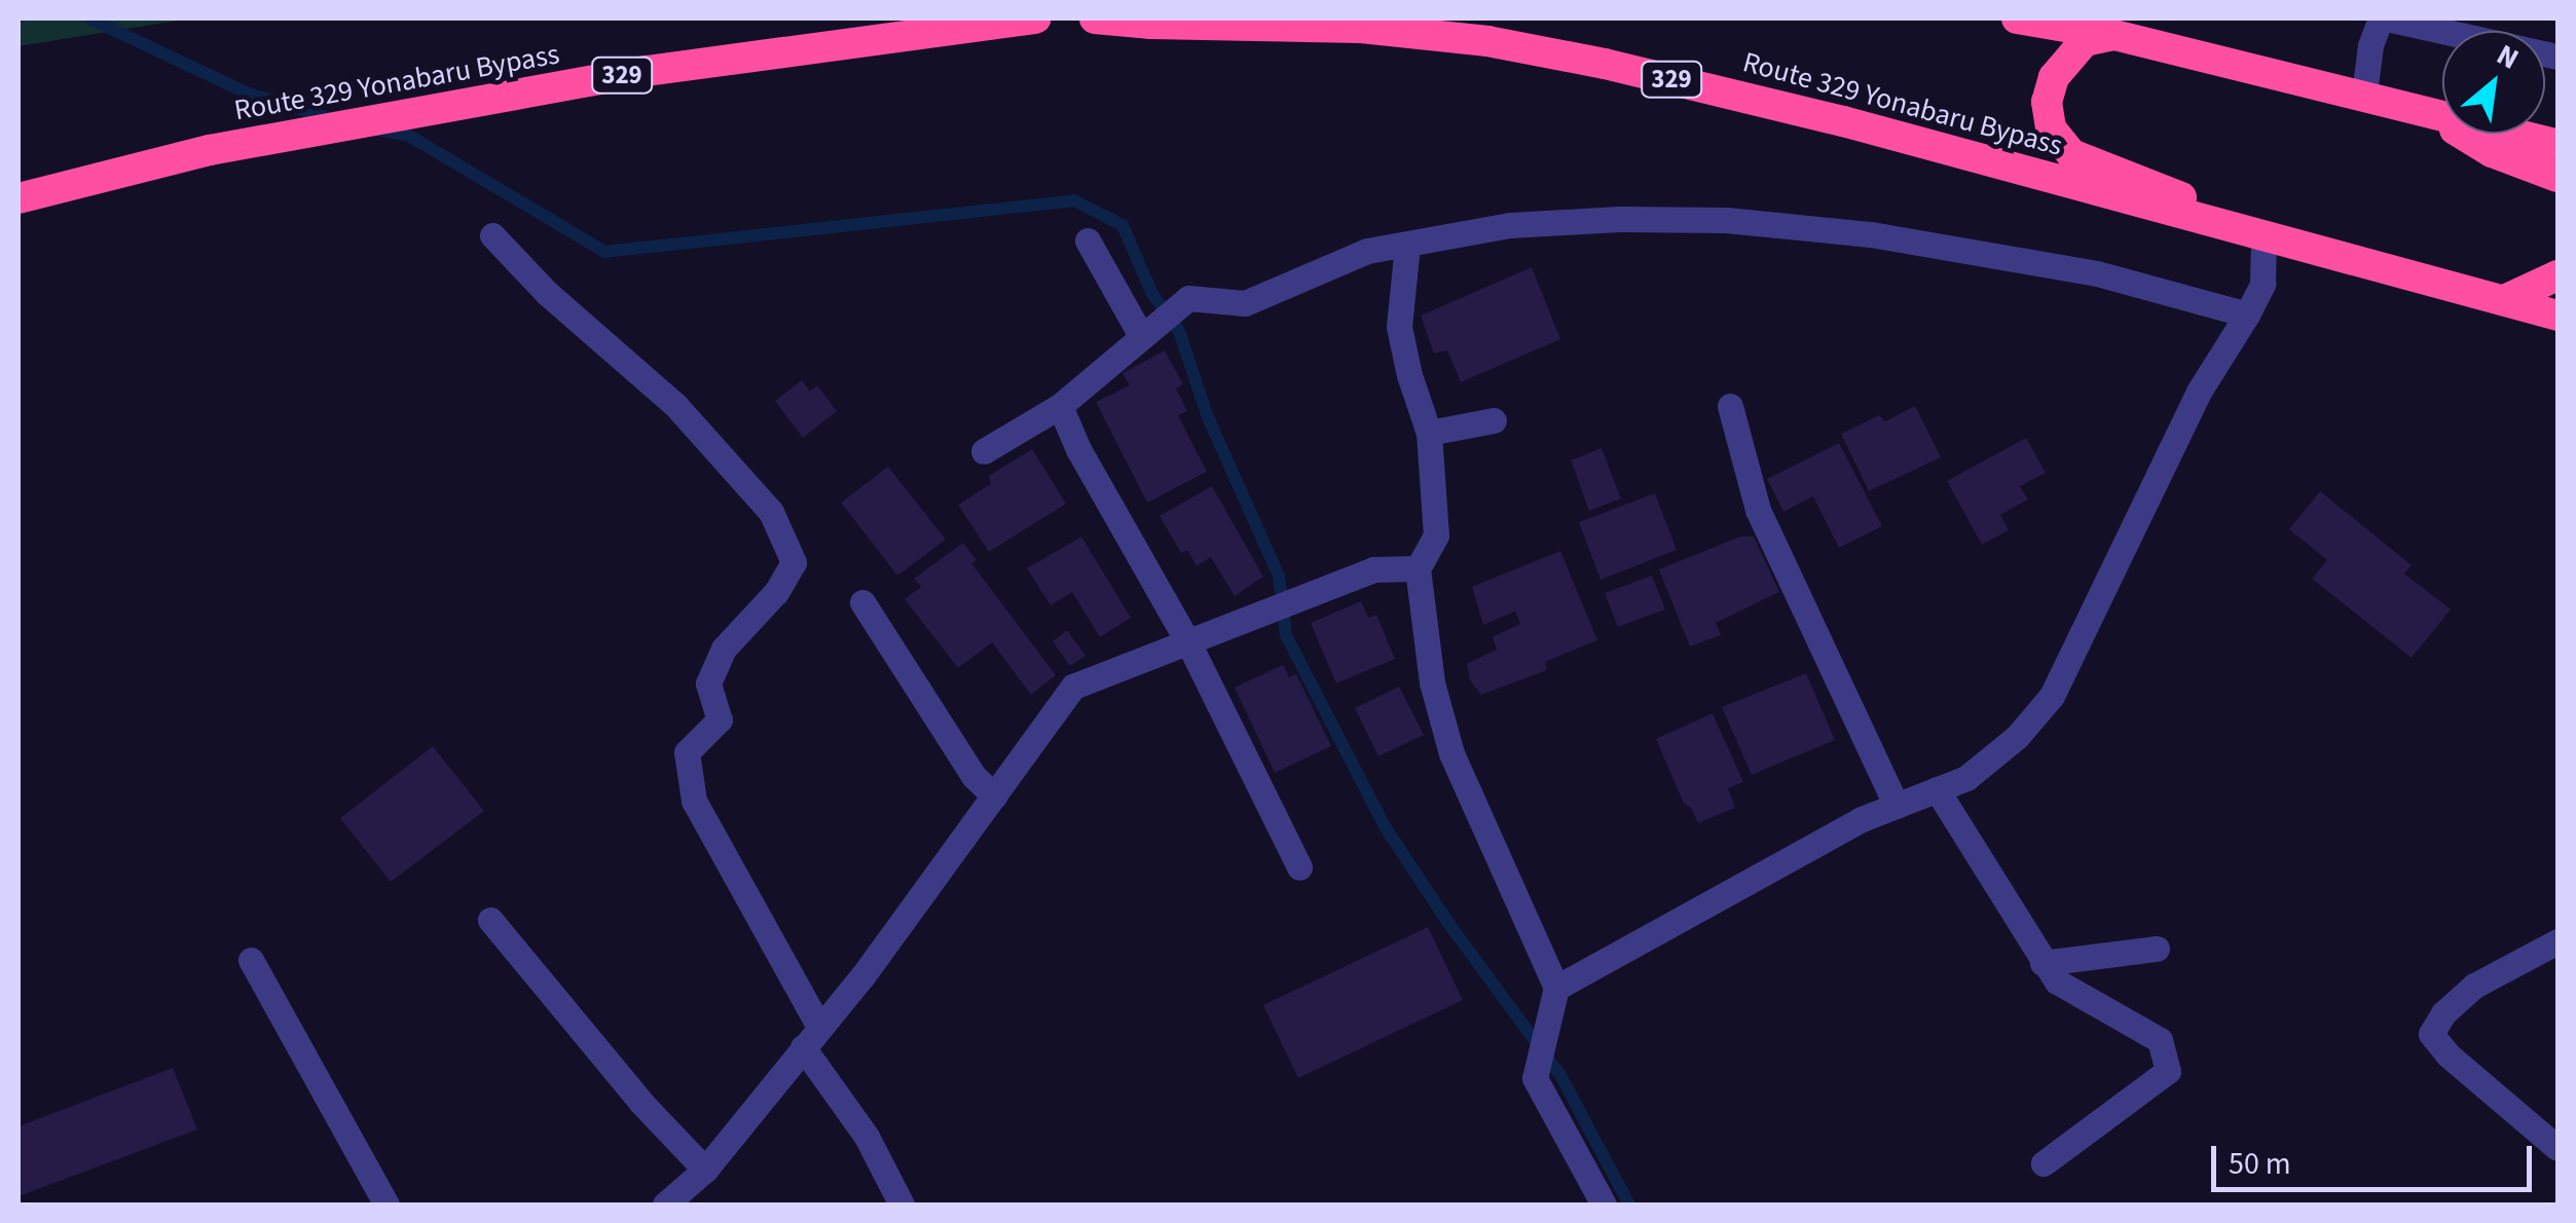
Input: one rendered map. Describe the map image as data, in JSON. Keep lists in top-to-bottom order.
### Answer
{
  "streets": {
    "highway": ["329", "Route 329 Yonabaru Bypass"]
  },
  "scale_bar": "50 m",
  "north": "top right"
}
